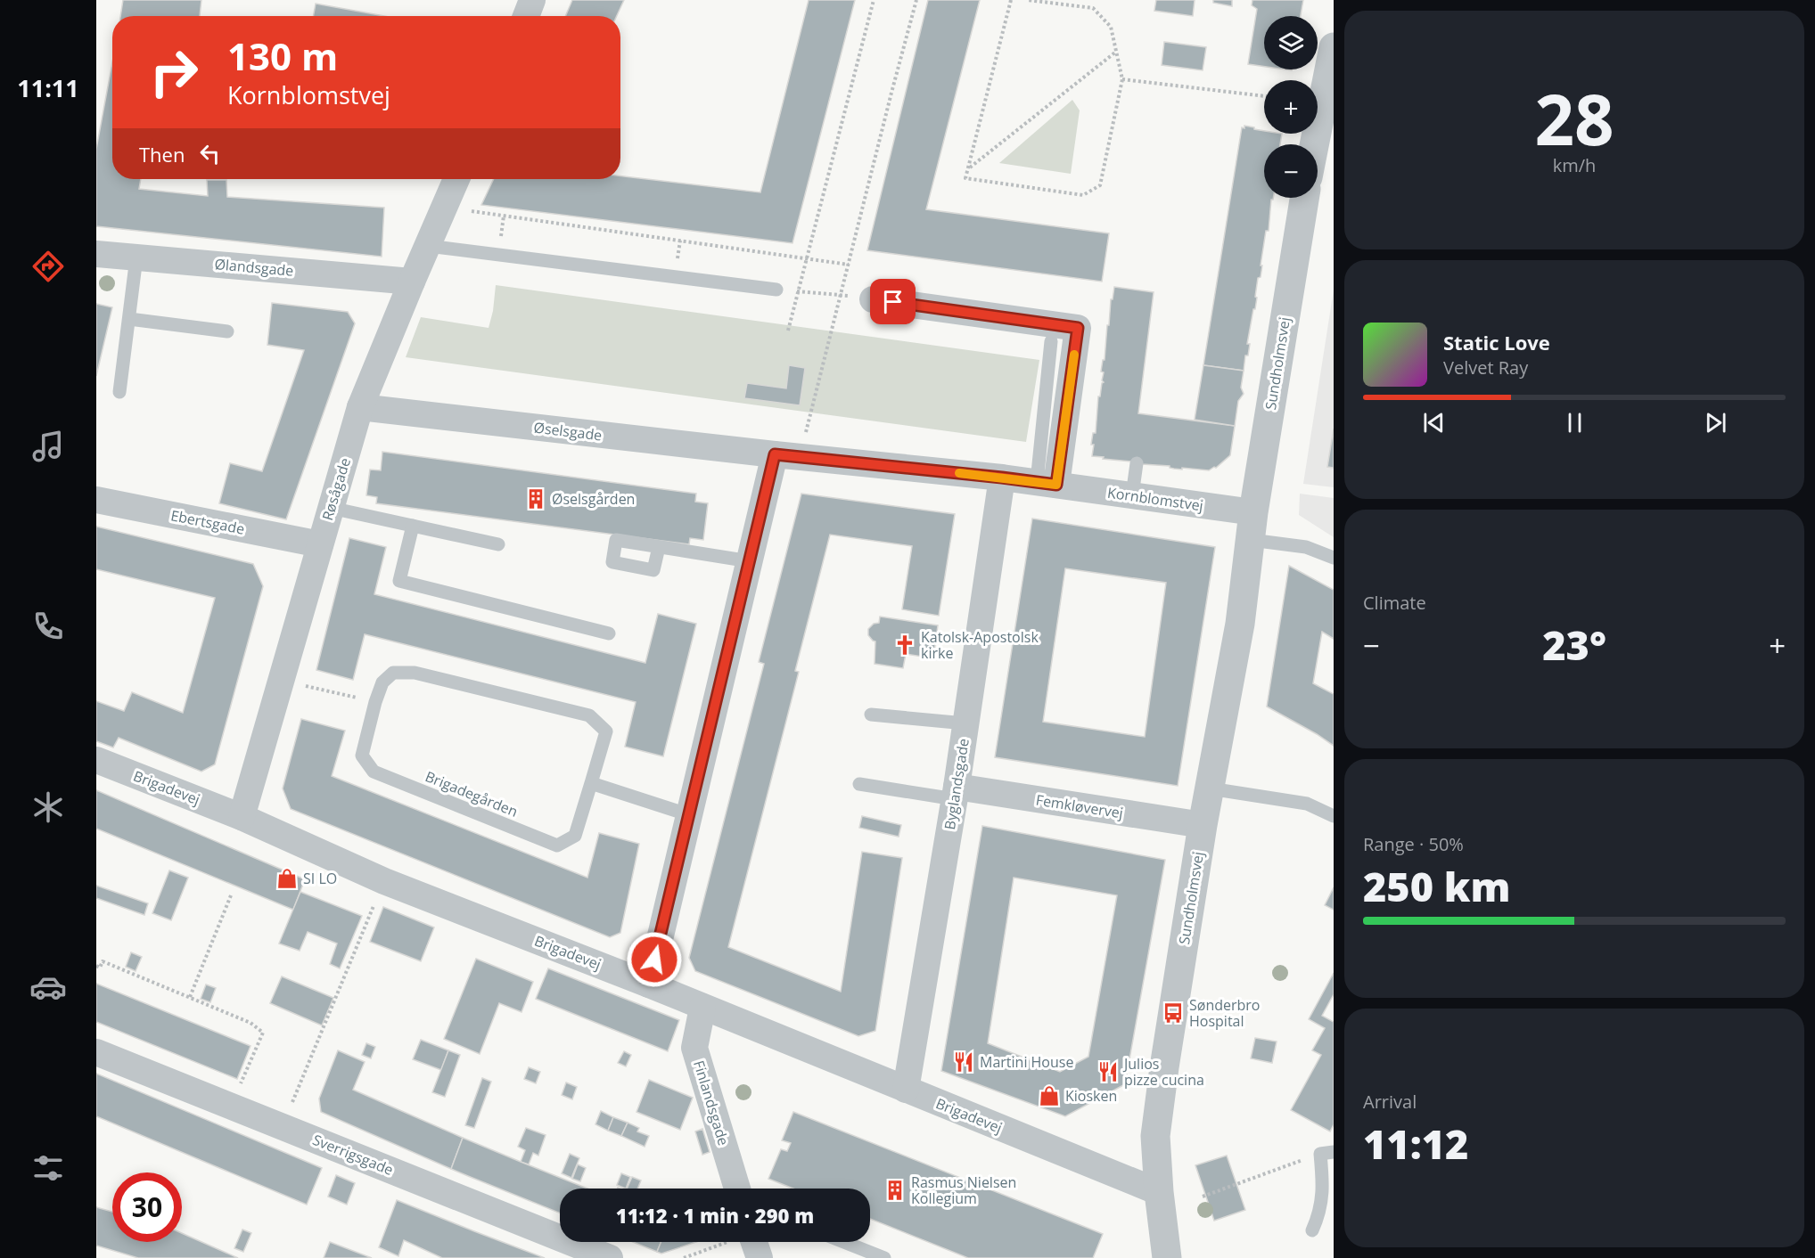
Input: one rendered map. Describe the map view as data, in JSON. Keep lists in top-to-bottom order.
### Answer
{
  "streets": {
    "street": [
      "Ølandsgade",
      "Sundholmsvej",
      "Øselsgade",
      "Røsågade",
      "Kornblomstvej",
      "Ebertsgade",
      "Byglandsgade",
      "Brigadevej",
      "Femkløvervej",
      "Finlandsgade",
      "Sverrigsgade"
    ],
    "lane": ["Brigadegården"]
  },
  "crossings": [
    ["Ølandsgade", "Røsågade"],
    ["Sundholmsvej", "Kornblomstvej"],
    ["Sundholmsvej", "Brigadevej"],
    ["Sundholmsvej", "Femkløvervej"],
    ["Øselsgade", "Røsågade"],
    ["Øselsgade", "Kornblomstvej"],
    ["Røsågade", "Ebertsgade"],
    ["Røsågade", "Brigadevej"],
    ["Kornblomstvej", "Byglandsgade"],
    ["Byglandsgade", "Brigadevej"],
    ["Byglandsgade", "Femkløvervej"],
    ["Brigadevej", "Finlandsgade"]
  ],
  "places": {
    "building": ["Øselsgården", "Rasmus Nielsen Kollegium"],
    "church": ["Katolsk-Apostolsk kirke"],
    "shop": ["SI LO", "Kiosken"],
    "bus stop": ["Sønderbro Hospital"],
    "restaurant": ["Martini House", "Julios pizze cucina"]
  },
  "page": {
    "tabs": "11:11",
    "tile": [
      ["28", "km/h"],
      "Climate",
      ["Range · 50%", "250 km"],
      ["Arrival", "11:12"]
    ],
    "map_buttons": ["+", "−"],
    "turn": ["130 m", "Kornblomstvej"],
    "then": "Then",
    "song": ["Static Love", "Velvet Ray"],
    "heat": ["−", "23°", "+"],
    "limit": "30",
    "trip": "11:12 · 1 min · 290 m"
  }
}
